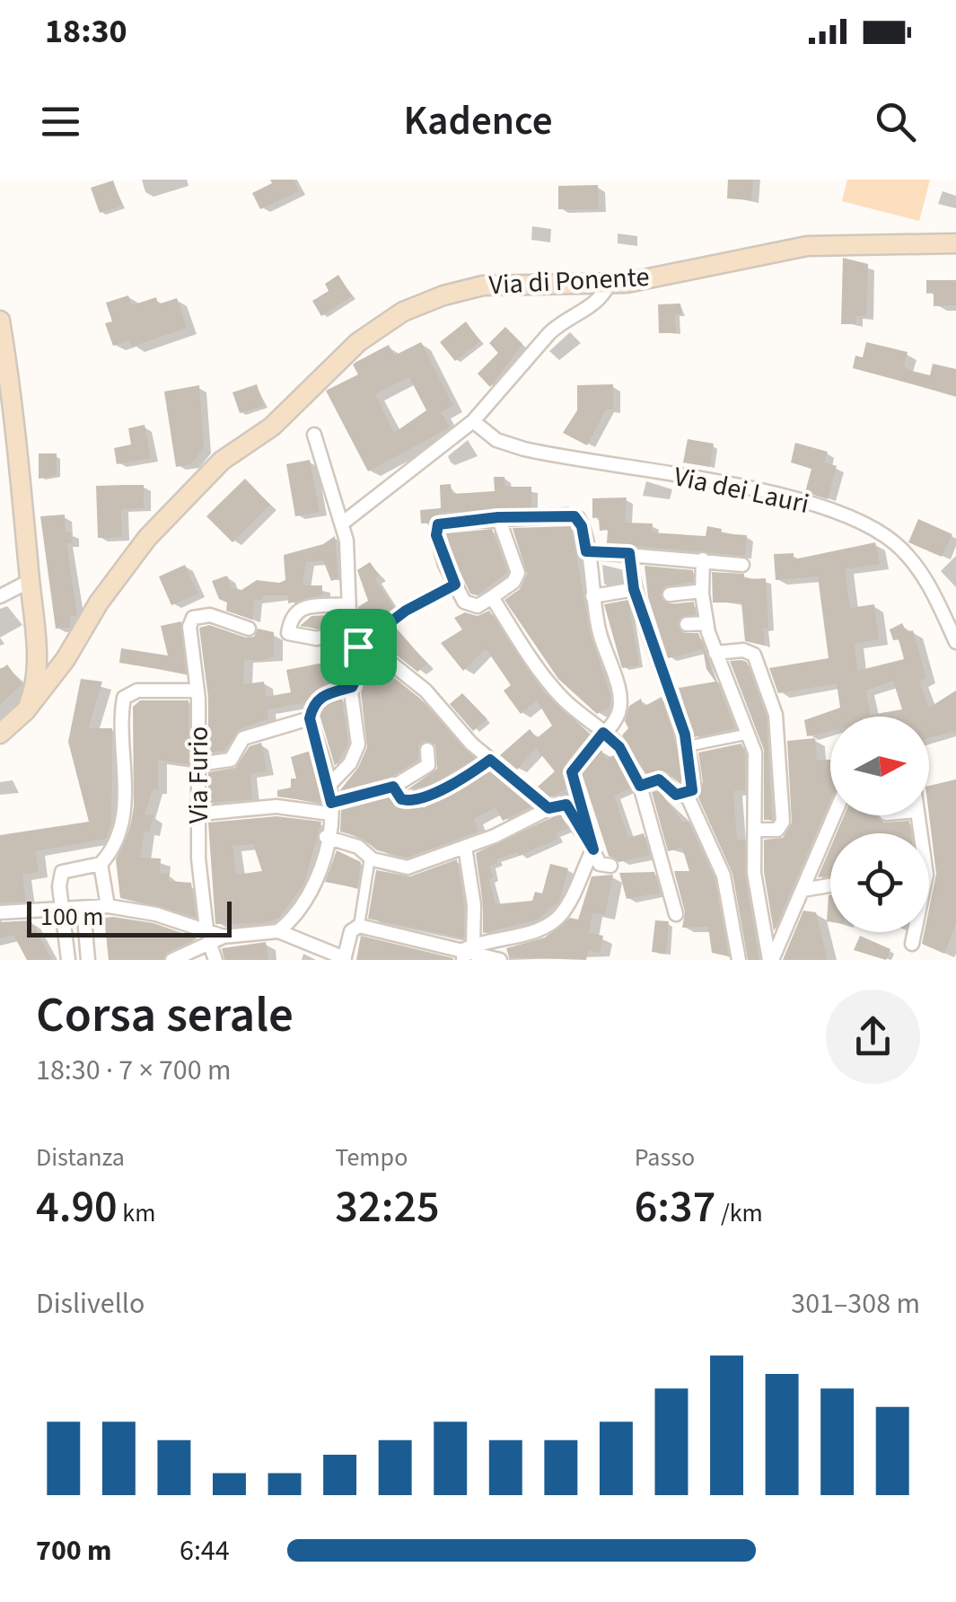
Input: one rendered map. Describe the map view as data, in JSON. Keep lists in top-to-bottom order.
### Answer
{
  "streets": {
    "main road": ["Via di Ponente"],
    "street": ["Via dei Lauri", "Via Furio"]
  },
  "scale_bar": "100 m",
  "north": "right",
  "page": {
    "status": "18:30",
    "header": "Kadence",
    "scale": "100 m",
    "heading": ["Corsa serale", "18:30 · 7 × 700 m"],
    "stats": [
      ["Distanza", "4.90 km"],
      ["Tempo", "32:25"],
      ["Passo", "6:37 /km"]
    ],
    "chart": ["Dislivello", "301–308 m"],
    "list": [
      {
        "name": "700 m",
        "note": "6:44"
      }
    ]
  }
}
